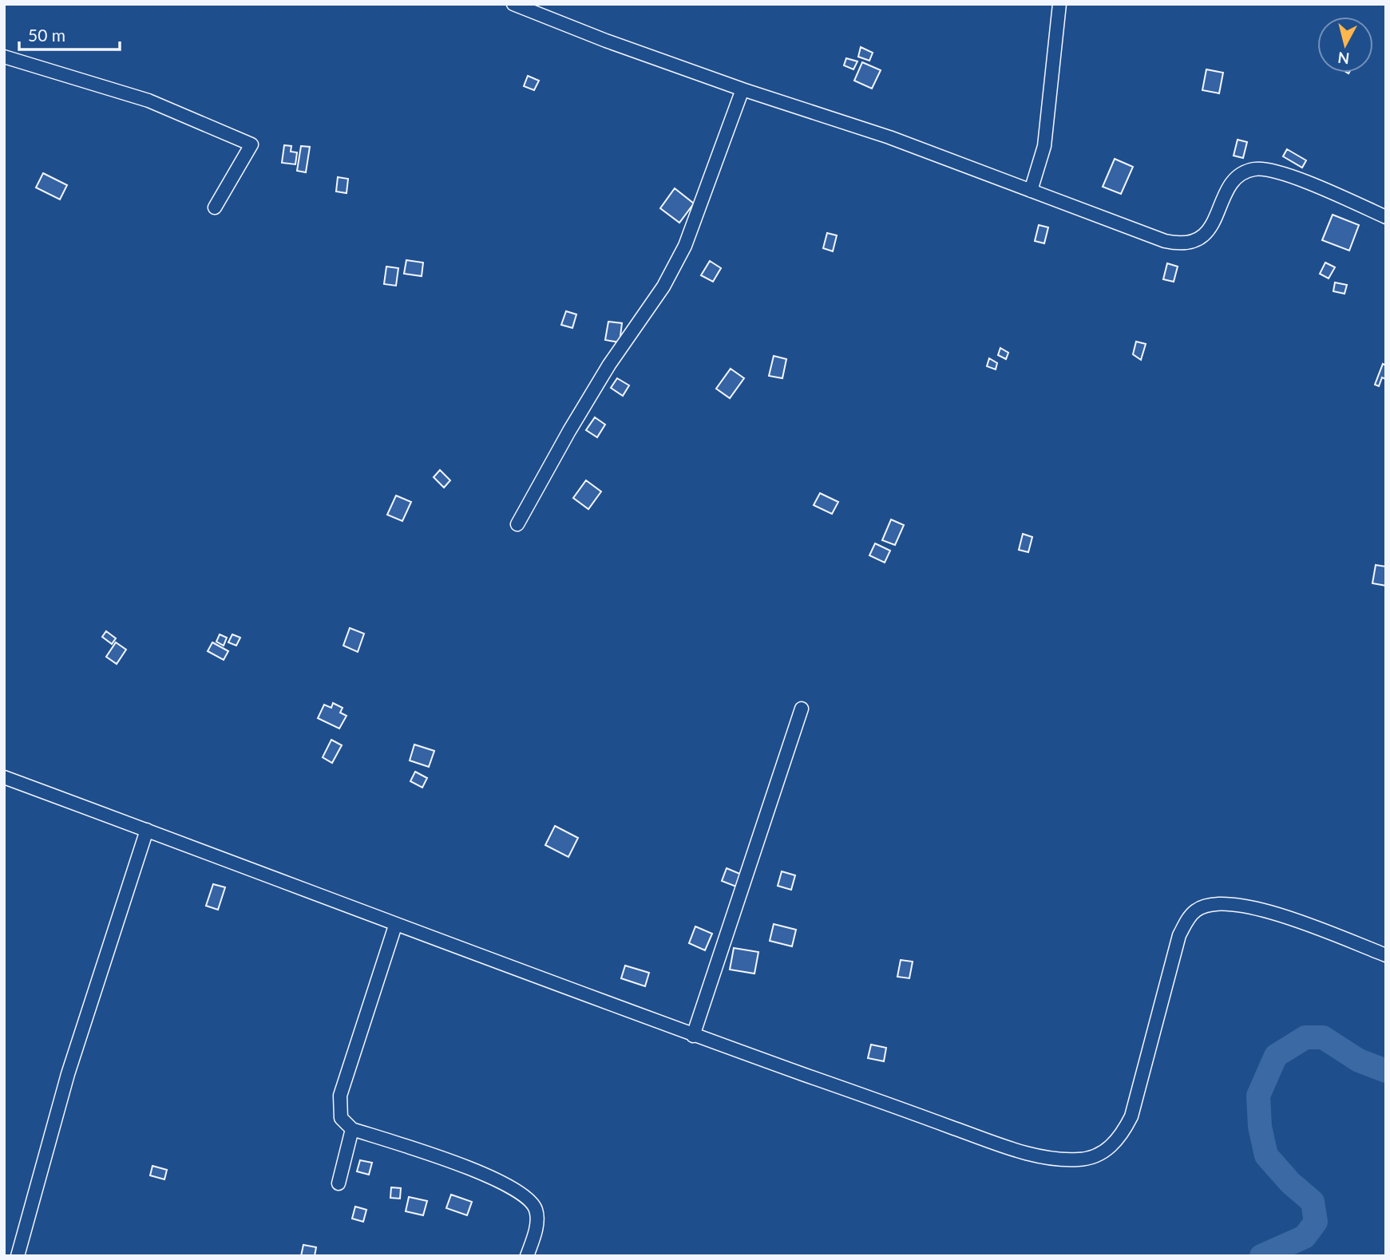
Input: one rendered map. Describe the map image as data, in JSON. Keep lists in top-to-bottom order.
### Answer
{
  "scale_bar": "50 m",
  "north": "bottom"
}
